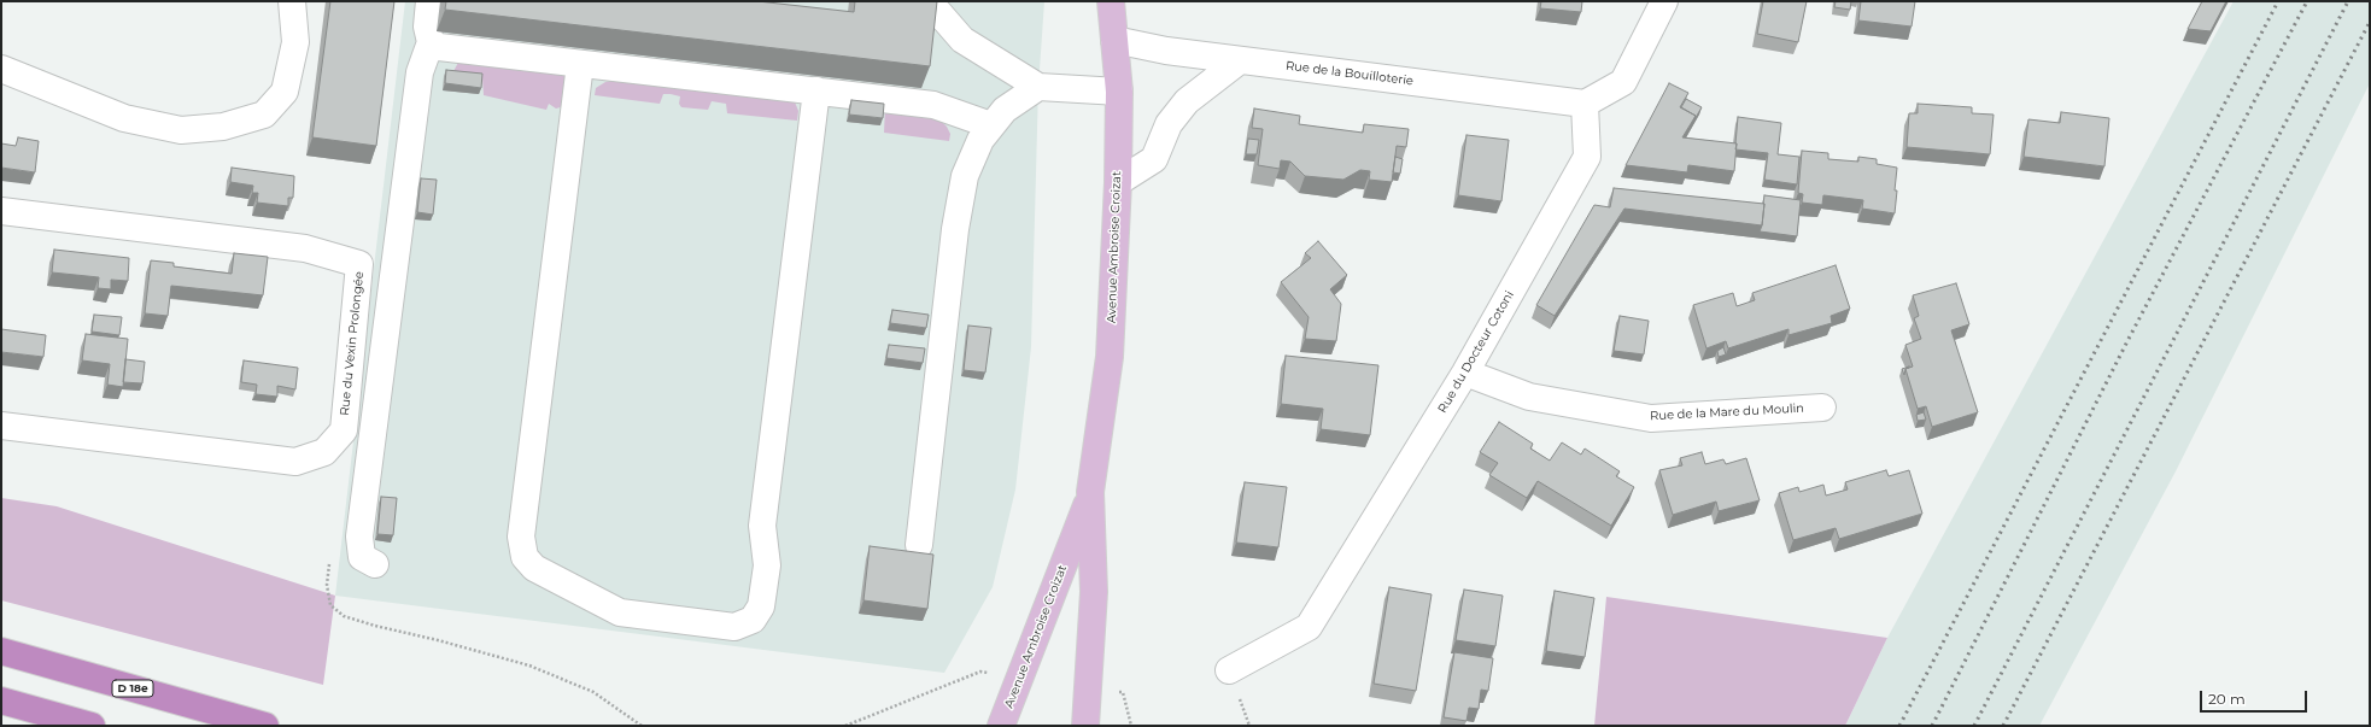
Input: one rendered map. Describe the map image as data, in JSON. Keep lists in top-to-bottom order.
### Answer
{
  "streets": {
    "highway": ["D 18e"],
    "main road": ["Avenue Ambroise Croizat"],
    "street": [
      "Rue de la Bouilloterie",
      "Rue du Vexin Prolongée",
      "Rue du Docteur Cotoni",
      "Rue de la Mare du Moulin"
    ]
  },
  "crossings": [
    ["Rue de la Bouilloterie", "Avenue Ambroise Croizat"],
    ["Rue de la Bouilloterie", "Rue du Docteur Cotoni"],
    ["Rue du Docteur Cotoni", "Rue de la Mare du Moulin"]
  ],
  "scale_bar": "20 m"
}
